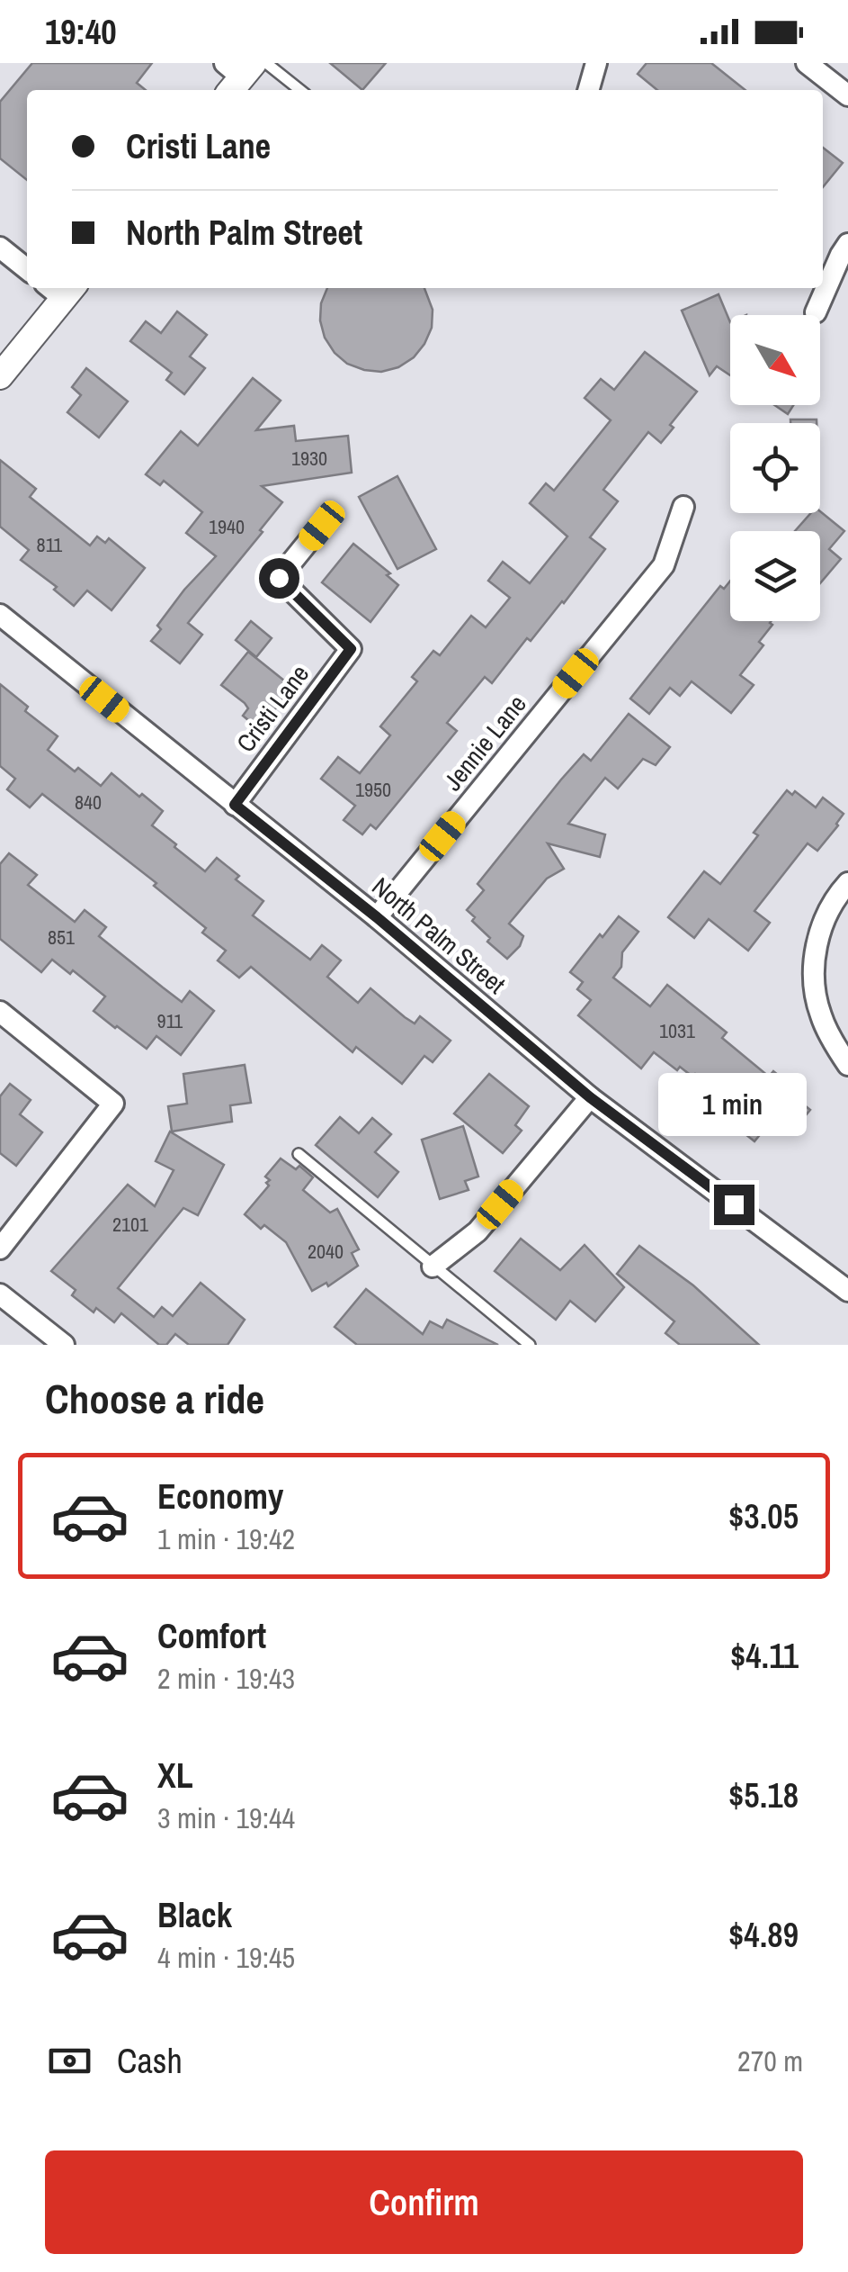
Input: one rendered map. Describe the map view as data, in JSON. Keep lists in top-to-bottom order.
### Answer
{
  "streets": {
    "street": ["Cristi Lane", "Jennie Lane", "North Palm Street"]
  },
  "crossings": [
    ["Cristi Lane", "North Palm Street"],
    ["Jennie Lane", "North Palm Street"]
  ],
  "house_numbers": [
    "1930",
    "1940",
    "811",
    "1950",
    "840",
    "851",
    "911",
    "1031",
    "2101",
    "2040"
  ],
  "north": "bottom right",
  "page": {
    "status": "19:40",
    "banner": ["Cristi Lane", "North Palm Street"],
    "bubble": "1 min",
    "heading": "Choose a ride",
    "list": [
      {
        "name": "Economy",
        "note": "1 min · 19:42",
        "value": "$3.05"
      },
      {
        "name": "Comfort",
        "note": "2 min · 19:43",
        "value": "$4.11"
      },
      {
        "name": "XL",
        "note": "3 min · 19:44",
        "value": "$5.18"
      },
      {
        "name": "Black",
        "note": "4 min · 19:45",
        "value": "$4.89"
      }
    ],
    "pay": ["Cash", "270 m"],
    "buttons": "Confirm"
  }
}
